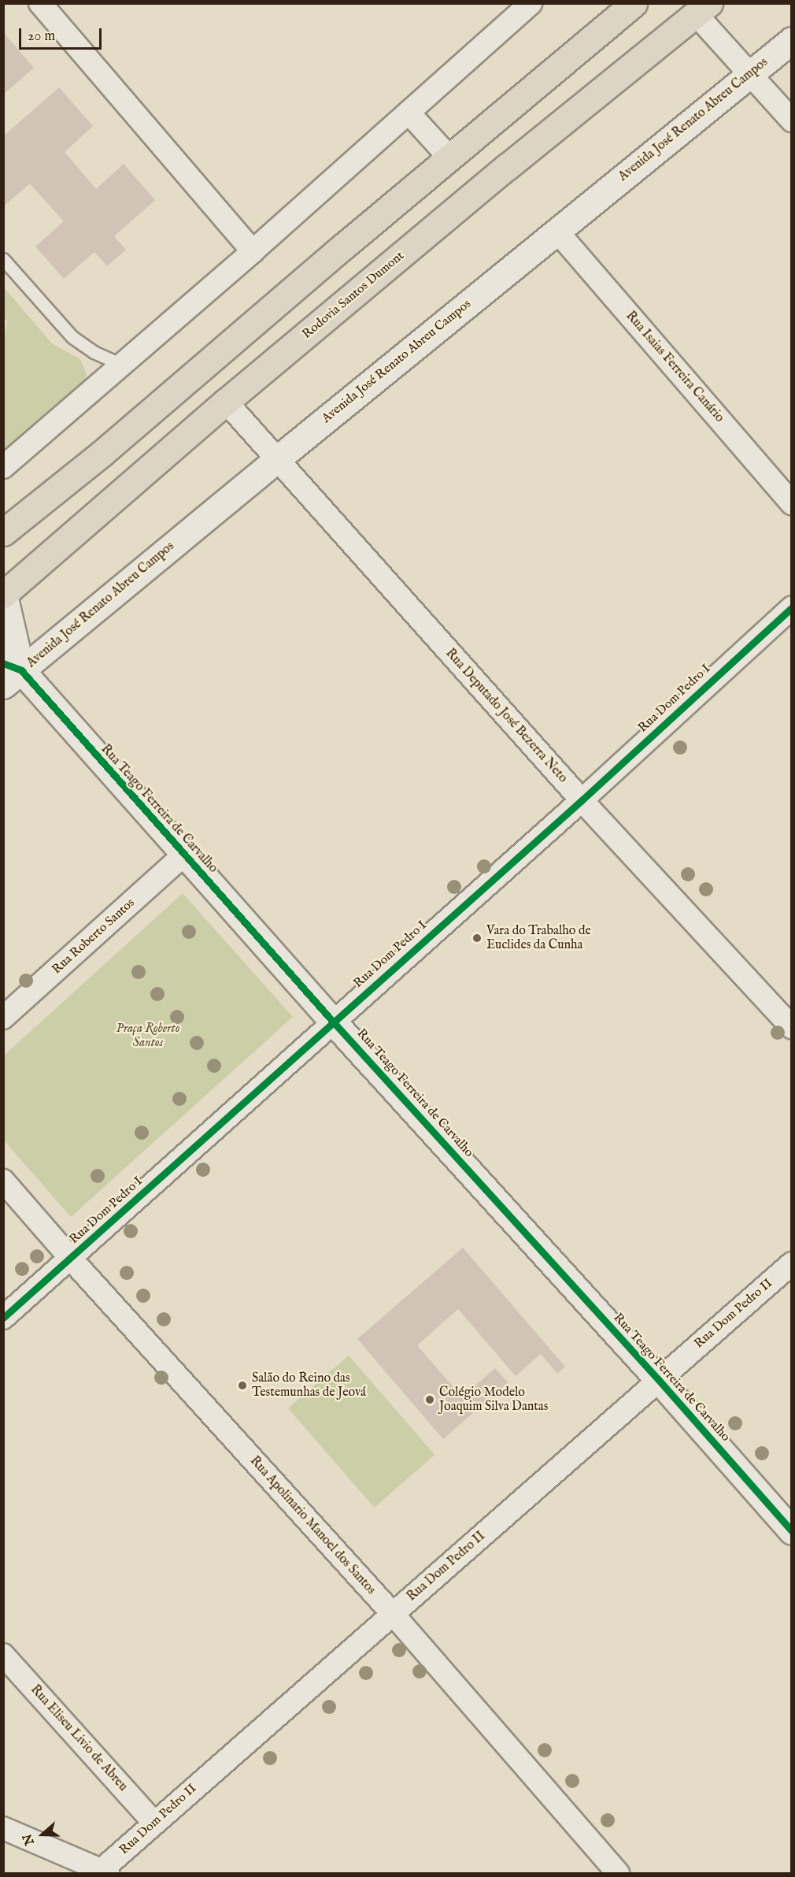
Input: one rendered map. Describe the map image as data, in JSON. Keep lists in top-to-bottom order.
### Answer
{
  "streets": {
    "highway": ["Rodovia Santos Dumont"],
    "street": [
      "Avenida José Renato Abreu Campos",
      "Rua Isaias Ferreira Canário",
      "Rua Dom Pedro I",
      "Rua Deputado José Bezerra Neto",
      "Rua Teago Ferreira de Carvalho",
      "Rua Roberto Santos",
      "Rua Dom Pedro II",
      "Rua Apolinario Manoel dos Santos",
      "Rua Eliseu Livio de Abreu"
    ]
  },
  "crossings": [
    ["Avenida José Renato Abreu Campos", "Rua Isaias Ferreira Canário"],
    ["Avenida José Renato Abreu Campos", "Rua Deputado José Bezerra Neto"],
    ["Avenida José Renato Abreu Campos", "Rua Teago Ferreira de Carvalho"],
    ["Rodovia Santos Dumont", "Rua Deputado José Bezerra Neto"],
    ["Rua Dom Pedro I", "Rua Deputado José Bezerra Neto"],
    ["Rua Dom Pedro I", "Rua Teago Ferreira de Carvalho"],
    ["Rua Dom Pedro I", "Rua Apolinario Manoel dos Santos"],
    ["Rua Teago Ferreira de Carvalho", "Rua Roberto Santos"],
    ["Rua Teago Ferreira de Carvalho", "Rua Dom Pedro II"],
    ["Rua Dom Pedro II", "Rua Apolinario Manoel dos Santos"],
    ["Rua Dom Pedro II", "Rua Eliseu Livio de Abreu"]
  ],
  "parks": ["Praça Roberto Santos"],
  "places": ["Vara do Trabalho de Euclides da Cunha", "Salão do Reino das Testemunhas de Jeová", "Colégio Modelo Joaquim Silva Dantas"],
  "scale_bar": "20 m",
  "north": "left"
}
